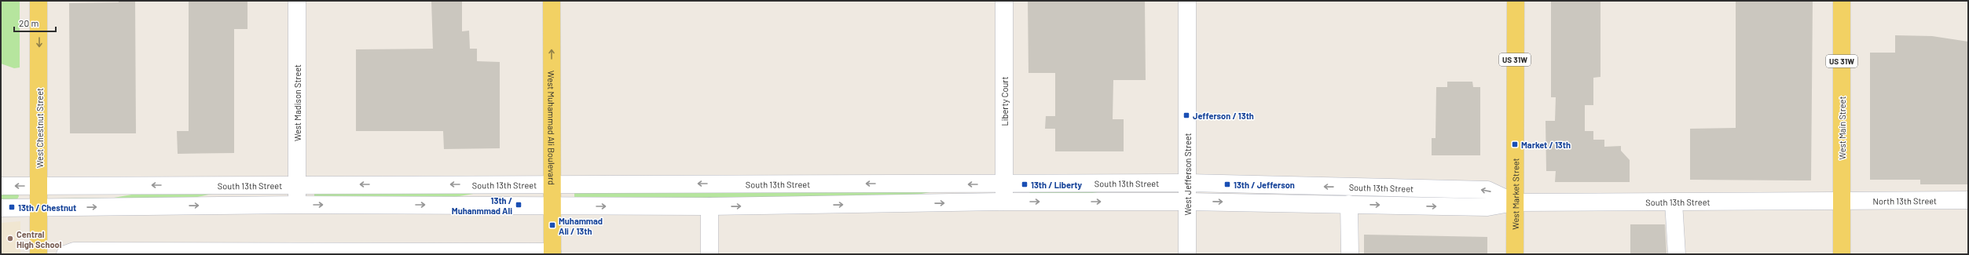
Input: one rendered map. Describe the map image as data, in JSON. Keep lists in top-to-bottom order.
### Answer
{
  "streets": {
    "main road": [
      "US 31W",
      "West Chestnut Street",
      "West Muhammad Ali Boulevard",
      "West Main Street",
      "West Market Street"
    ],
    "street": [
      "Liberty Court",
      "West Madison Street",
      "West Jefferson Street",
      "South 13th Street",
      "North 13th Street"
    ]
  },
  "crossings": [
    ["Liberty Court", "South 13th Street"],
    ["West Madison Street", "South 13th Street"],
    ["West Chestnut Street", "South 13th Street"],
    ["West Muhammad Ali Boulevard", "South 13th Street"],
    ["West Main Street", "South 13th Street"],
    ["West Main Street", "North 13th Street"],
    ["West Jefferson Street", "South 13th Street"],
    ["South 13th Street", "West Market Street"],
    ["South 13th Street", "North 13th Street"]
  ],
  "one_way": ["West Chestnut Street", "West Muhammad Ali Boulevard"],
  "places": {
    "transit": [
      "Jefferson / 13th",
      "Market / 13th",
      "13th / Liberty",
      "13th / Jefferson",
      "13th / Muhanmmad Ali",
      "13th / Chestnut",
      "Muhammad Ali / 13th"
    ],
    "other": ["Central High School"]
  },
  "scale_bar": "20 m"
}
